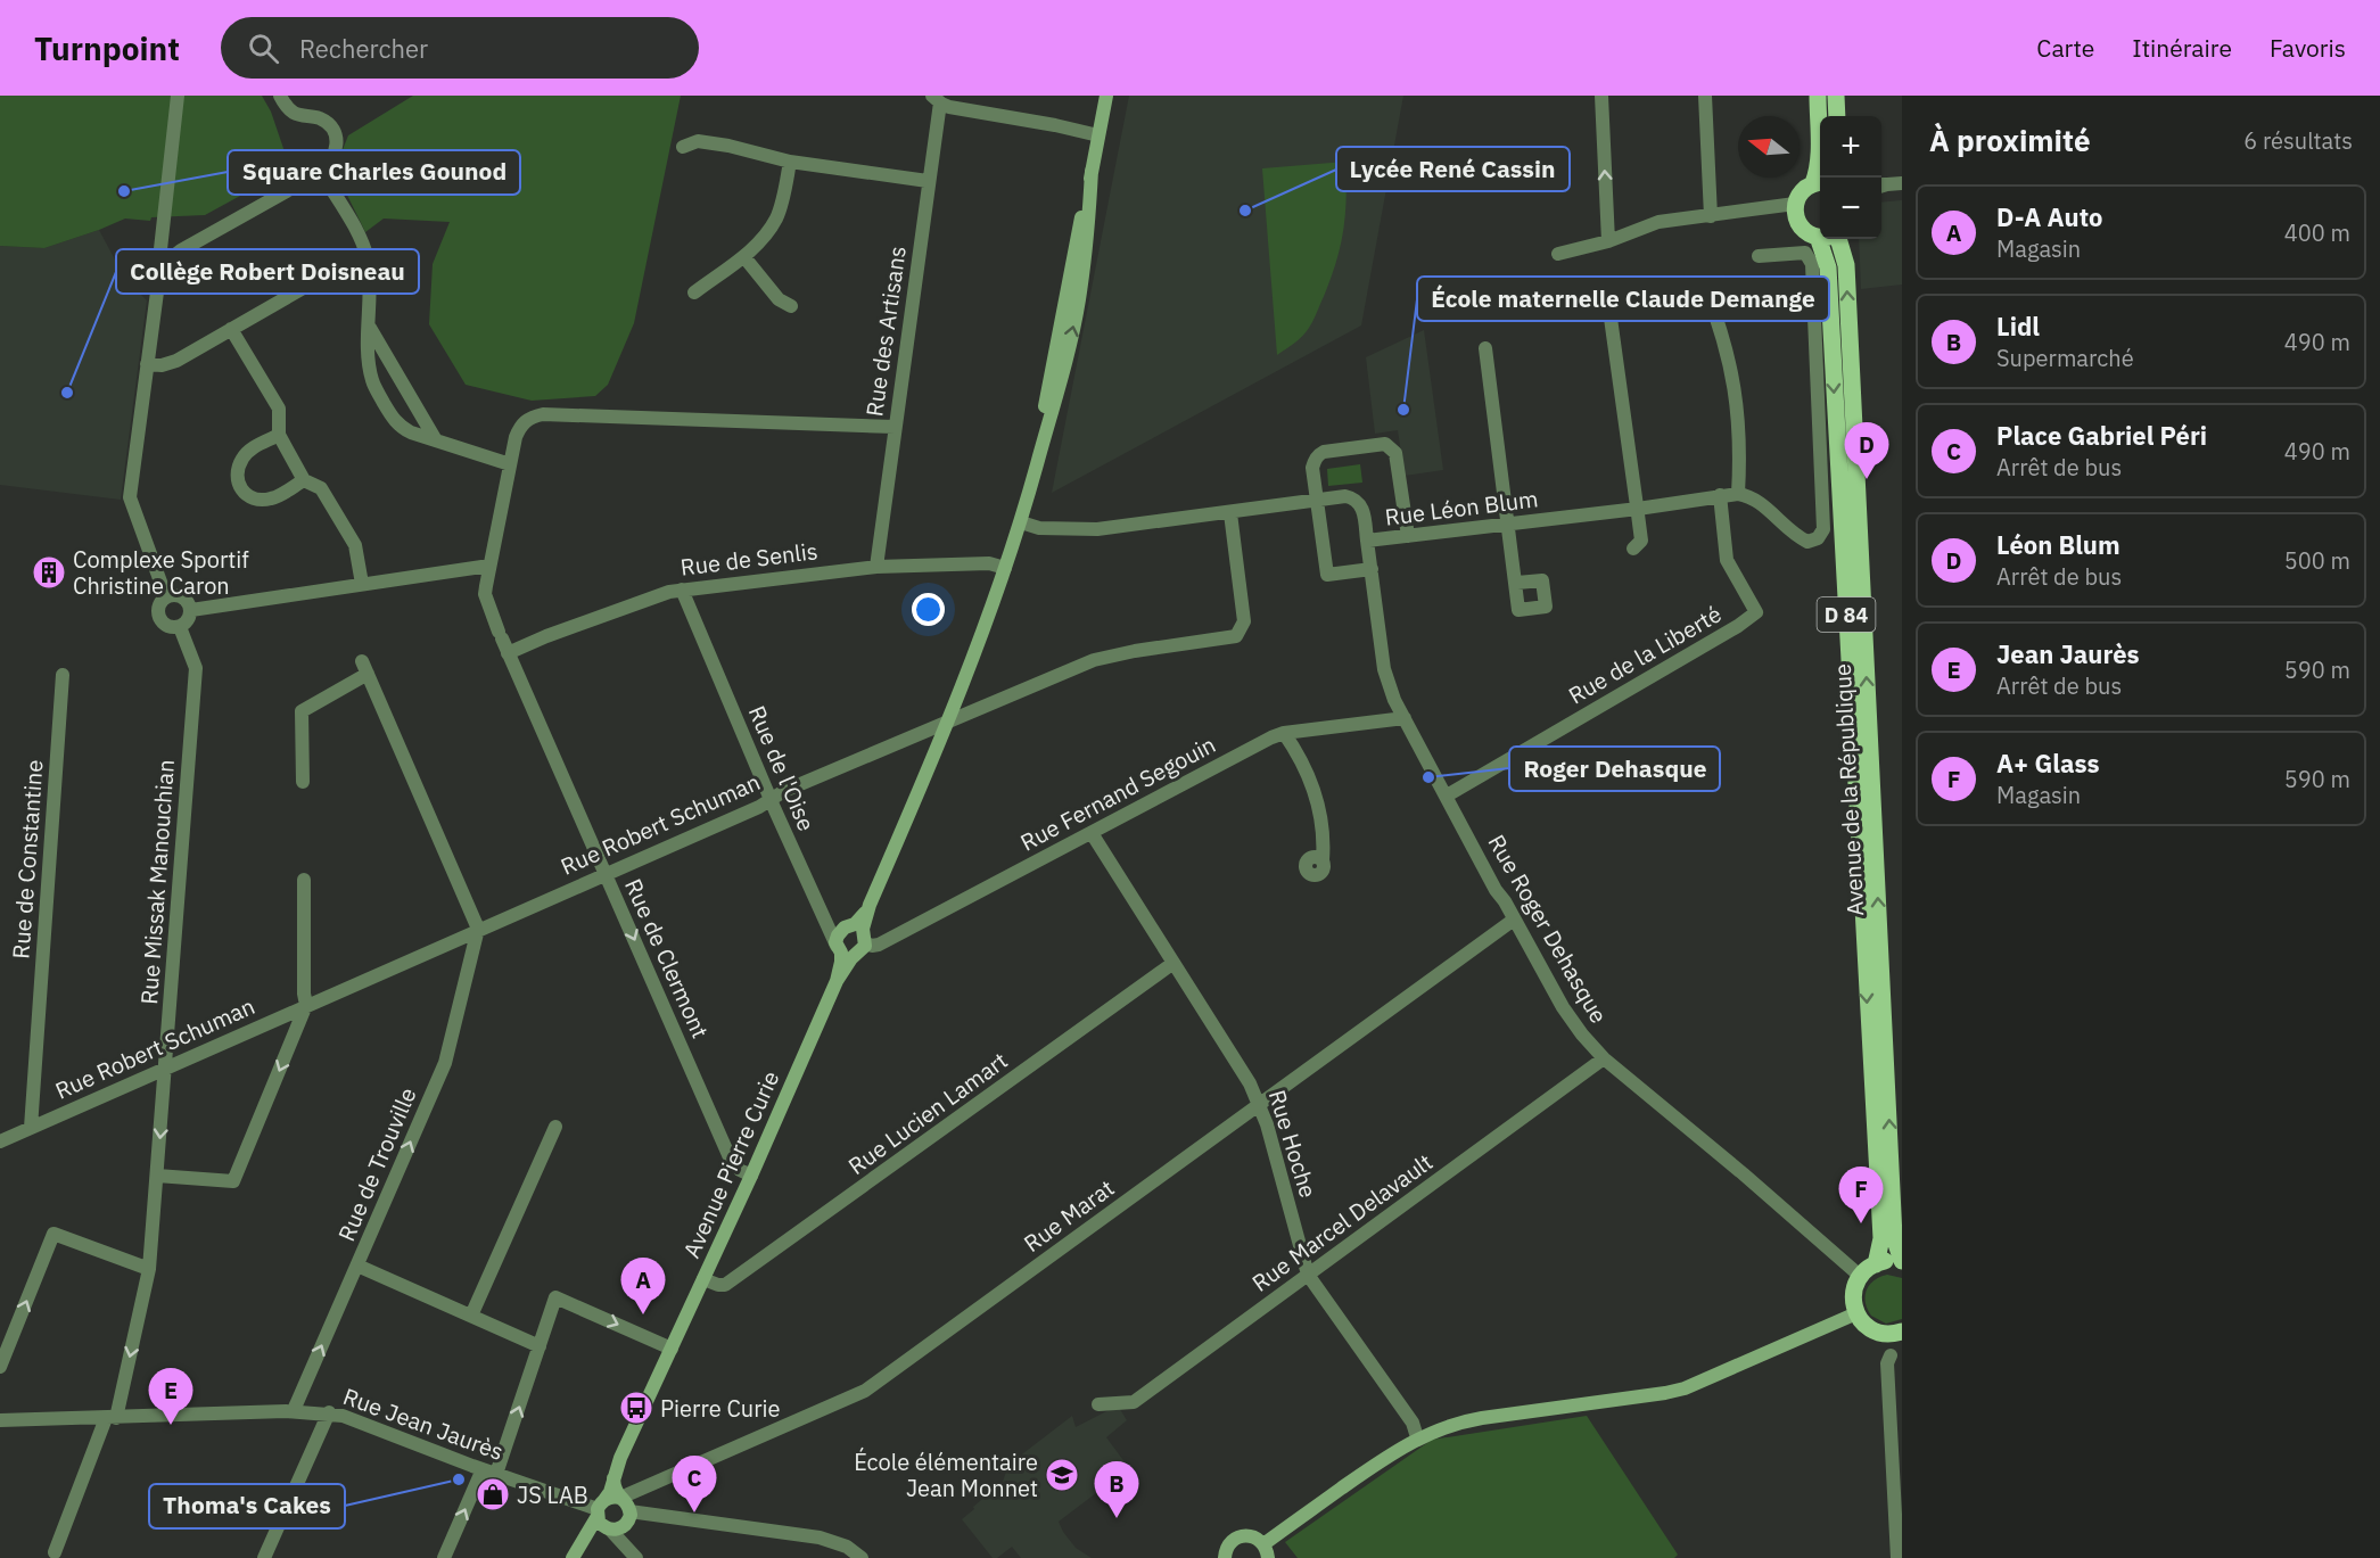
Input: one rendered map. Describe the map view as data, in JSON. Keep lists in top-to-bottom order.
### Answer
{
  "streets": {
    "main road": ["D 84", "Avenue de la République", "Avenue Pierre Curie"],
    "street": [
      "Rue des Artisans",
      "Rue Léon Blum",
      "Rue de Senlis",
      "Rue de la Liberté",
      "Rue de l'Oise",
      "Rue Fernand Segouin",
      "Rue Robert Schuman",
      "Rue de Constantine",
      "Rue Missak Manouchian",
      "Rue Roger Dehasque",
      "Rue de Clermont",
      "Rue Lucien Lamart",
      "Rue Hoche",
      "Rue de Trouville",
      "Rue Marat",
      "Rue Marcel Delavault",
      "Rue Jean Jaurès"
    ]
  },
  "crossings": [
    ["Rue des Artisans", "Rue de Senlis"],
    ["Rue des Artisans", "Rue de Clermont"],
    ["Rue Léon Blum", "Rue de la Liberté"],
    ["Rue Léon Blum", "Rue Robert Schuman"],
    ["Rue Léon Blum", "Rue Roger Dehasque"],
    ["Rue Léon Blum", "Avenue Pierre Curie"],
    ["Rue de Senlis", "Rue de l'Oise"],
    ["Rue de Senlis", "Rue de Clermont"],
    ["Rue de Senlis", "Avenue Pierre Curie"],
    ["Rue de la Liberté", "Rue Roger Dehasque"],
    ["Rue de l'Oise", "Rue Robert Schuman"],
    ["Rue de l'Oise", "Avenue Pierre Curie"],
    ["Rue Fernand Segouin", "Rue Roger Dehasque"],
    ["Rue Fernand Segouin", "Rue Hoche"],
    ["Rue Fernand Segouin", "Avenue Pierre Curie"],
    ["Rue Robert Schuman", "Rue de Constantine"],
    ["Rue Robert Schuman", "Rue Missak Manouchian"],
    ["Rue Robert Schuman", "Rue de Clermont"],
    ["Rue Robert Schuman", "Rue de Trouville"],
    ["Rue Robert Schuman", "Avenue Pierre Curie"],
    ["Rue Missak Manouchian", "Rue Jean Jaurès"],
    ["Rue Roger Dehasque", "Rue Marat"],
    ["Rue Roger Dehasque", "Rue Marcel Delavault"],
    ["Rue de Clermont", "Avenue Pierre Curie"],
    ["Rue Lucien Lamart", "Rue Hoche"],
    ["Rue Lucien Lamart", "Avenue Pierre Curie"],
    ["Rue Hoche", "Rue Marat"],
    ["Rue Hoche", "Rue Marcel Delavault"],
    ["Rue de Trouville", "Rue Jean Jaurès"],
    ["Avenue Pierre Curie", "Rue Marat"],
    ["Avenue Pierre Curie", "Rue Jean Jaurès"],
    ["Rue Marat", "Rue Jean Jaurès"]
  ],
  "one_way": ["Rue de Trouville"],
  "places": {
    "other": [
      "Square Charles Gounod",
      "Lycée René Cassin",
      "Collège Robert Doisneau",
      "École maternelle Claude Demange",
      "Roger Dehasque",
      "Thoma's Cakes"
    ],
    "building": ["Complexe Sportif Christine Caron"],
    "bus stop": ["Pierre Curie"],
    "school or university": ["École élémentaire Jean Monnet"],
    "shop": ["JS LAB"]
  },
  "north": "left",
  "page": {
    "header": "Turnpoint",
    "search": "Rechercher",
    "nav": ["Carte", "Itinéraire", "Favoris"],
    "heading": ["À proximité", "6 résultats"],
    "map_buttons": ["+", "−"],
    "list": [
      {
        "mark": "A",
        "name": "D-A Auto",
        "note": "Magasin",
        "value": "400 m"
      },
      {
        "mark": "B",
        "name": "Lidl",
        "note": "Supermarché",
        "value": "490 m"
      },
      {
        "mark": "C",
        "name": "Place Gabriel Péri",
        "note": "Arrêt de bus",
        "value": "490 m"
      },
      {
        "mark": "D",
        "name": "Léon Blum",
        "note": "Arrêt de bus",
        "value": "500 m"
      },
      {
        "mark": "E",
        "name": "Jean Jaurès",
        "note": "Arrêt de bus",
        "value": "590 m"
      },
      {
        "mark": "F",
        "name": "A+ Glass",
        "note": "Magasin",
        "value": "590 m"
      }
    ],
    "pins": [
      "D",
      "F",
      "A",
      "E",
      "C",
      "B"
    ]
  }
}
